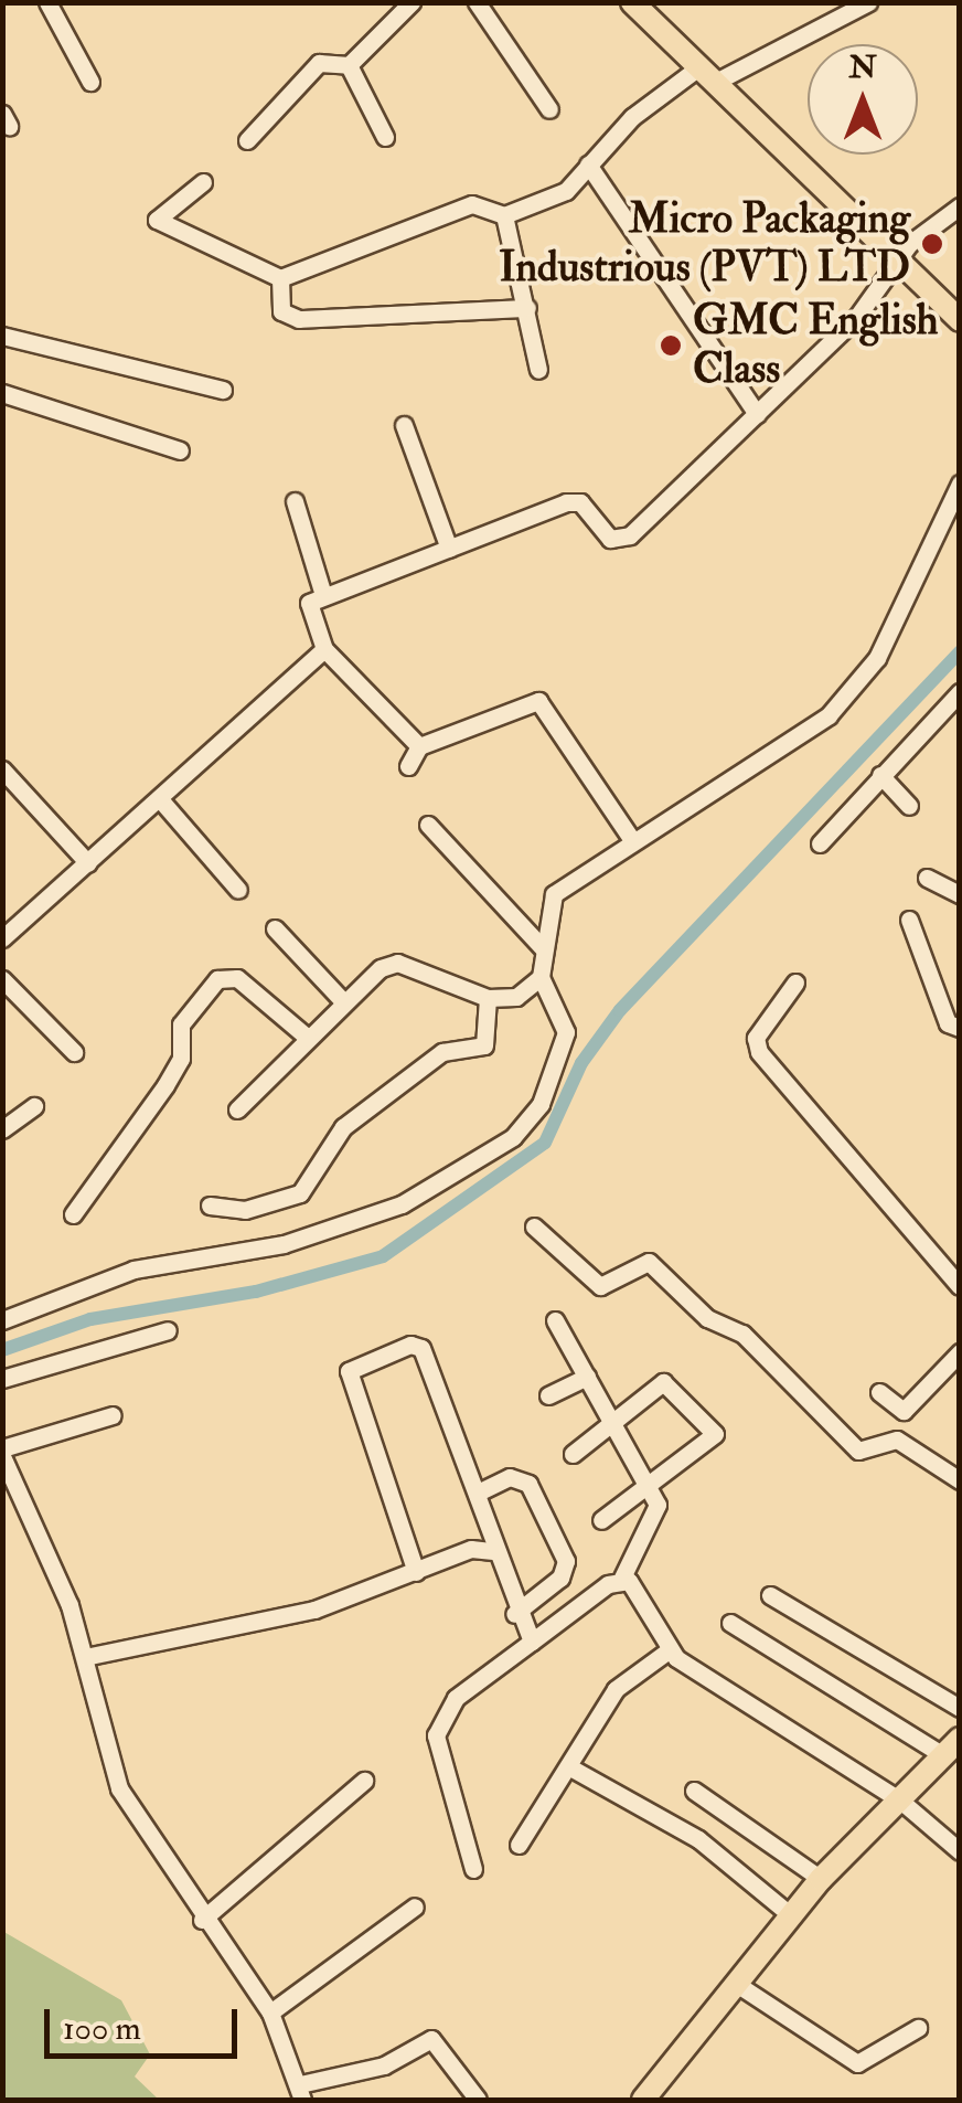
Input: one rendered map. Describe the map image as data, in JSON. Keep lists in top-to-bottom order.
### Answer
{
  "places": ["Micro Packaging Industrious (PVT) LTD", "GMC English Class"],
  "scale_bar": "100 m",
  "north": "top"
}
